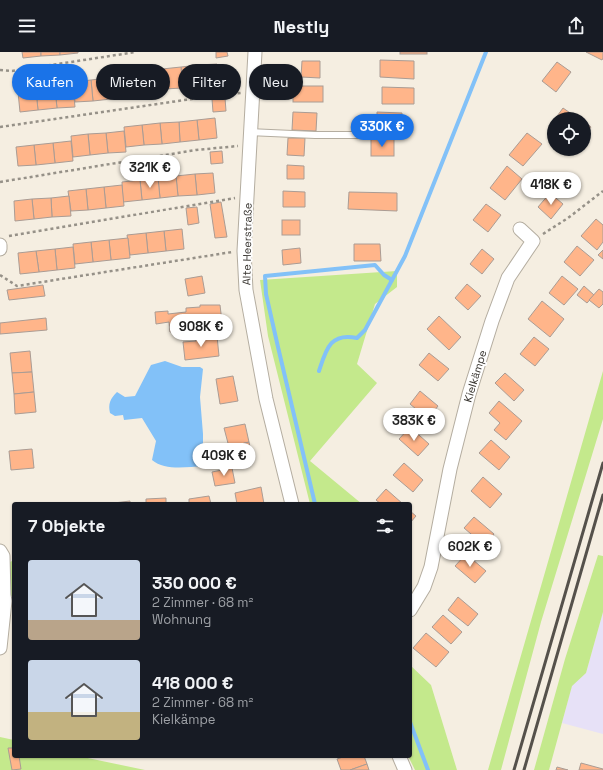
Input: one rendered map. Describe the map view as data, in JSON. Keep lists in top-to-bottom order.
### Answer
{
  "streets": {
    "street": ["Alte Heerstraße", "Kielkämpe"]
  },
  "page": {
    "header": "Nestly",
    "chip": [
      "Kaufen",
      "Mieten",
      "Filter",
      "Neu"
    ],
    "price": [
      "330K €",
      "321K €",
      "418K €",
      "908K €",
      "383K €",
      "409K €",
      "602K €"
    ],
    "heading": "7 Objekte",
    "list": [
      {
        "name": "330 000 €",
        "note": "2 Zimmer · 68 m² · Wohnung"
      },
      {
        "name": "418 000 €",
        "note": "2 Zimmer · 68 m² · Kielkämpe"
      }
    ]
  }
}
